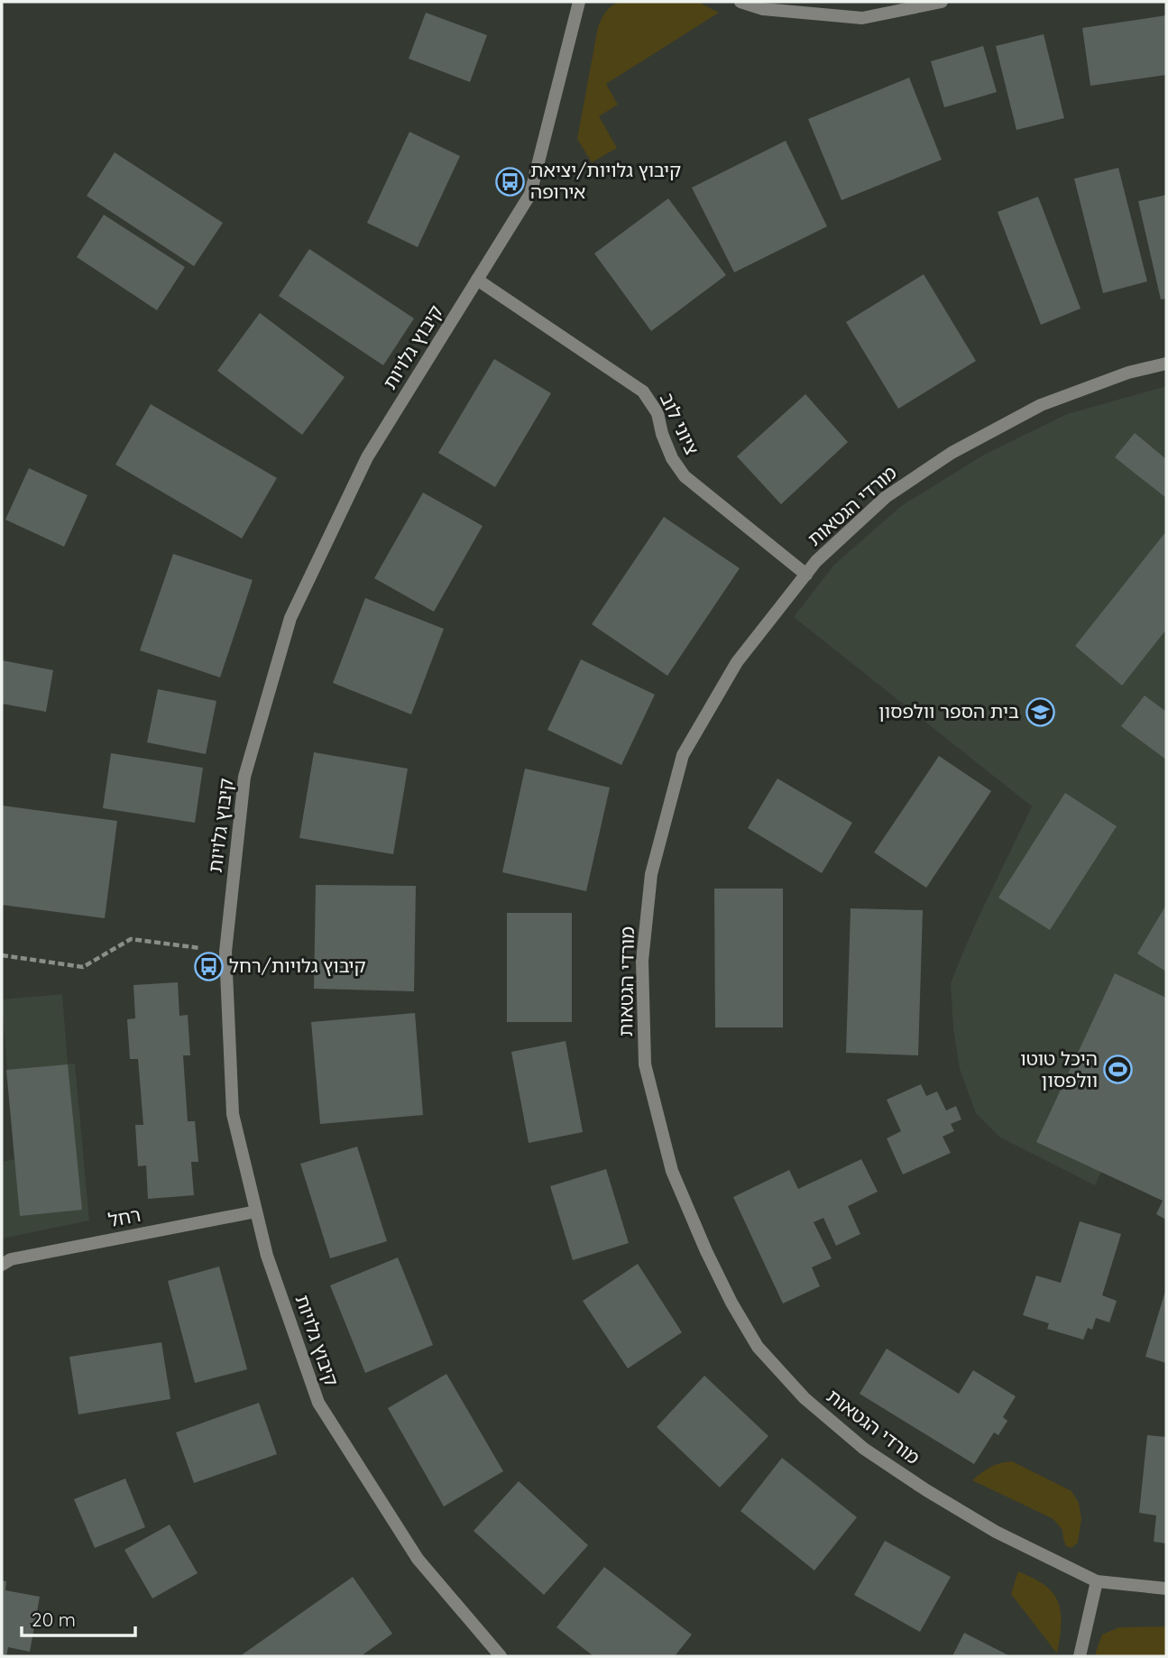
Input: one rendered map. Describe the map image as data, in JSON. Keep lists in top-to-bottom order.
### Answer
{
  "streets": {
    "street": [
      "קיבוץ גלויות",
      "ציוני לוב",
      "מורדי הגטאות",
      "רחל"
    ]
  },
  "crossings": [
    ["קיבוץ גלויות", "ציוני לוב"],
    ["קיבוץ גלויות", "רחל"],
    ["ציוני לוב", "מורדי הגטאות"]
  ],
  "places": {
    "bus stop": ["קיבוץ גלויות/יציאת אירופה", "קיבוץ גלויות/רחל"],
    "school or university": ["בית הספר וולפסון"],
    "sports": ["היכל טוטו וולפסון"]
  },
  "scale_bar": "20 m"
}
